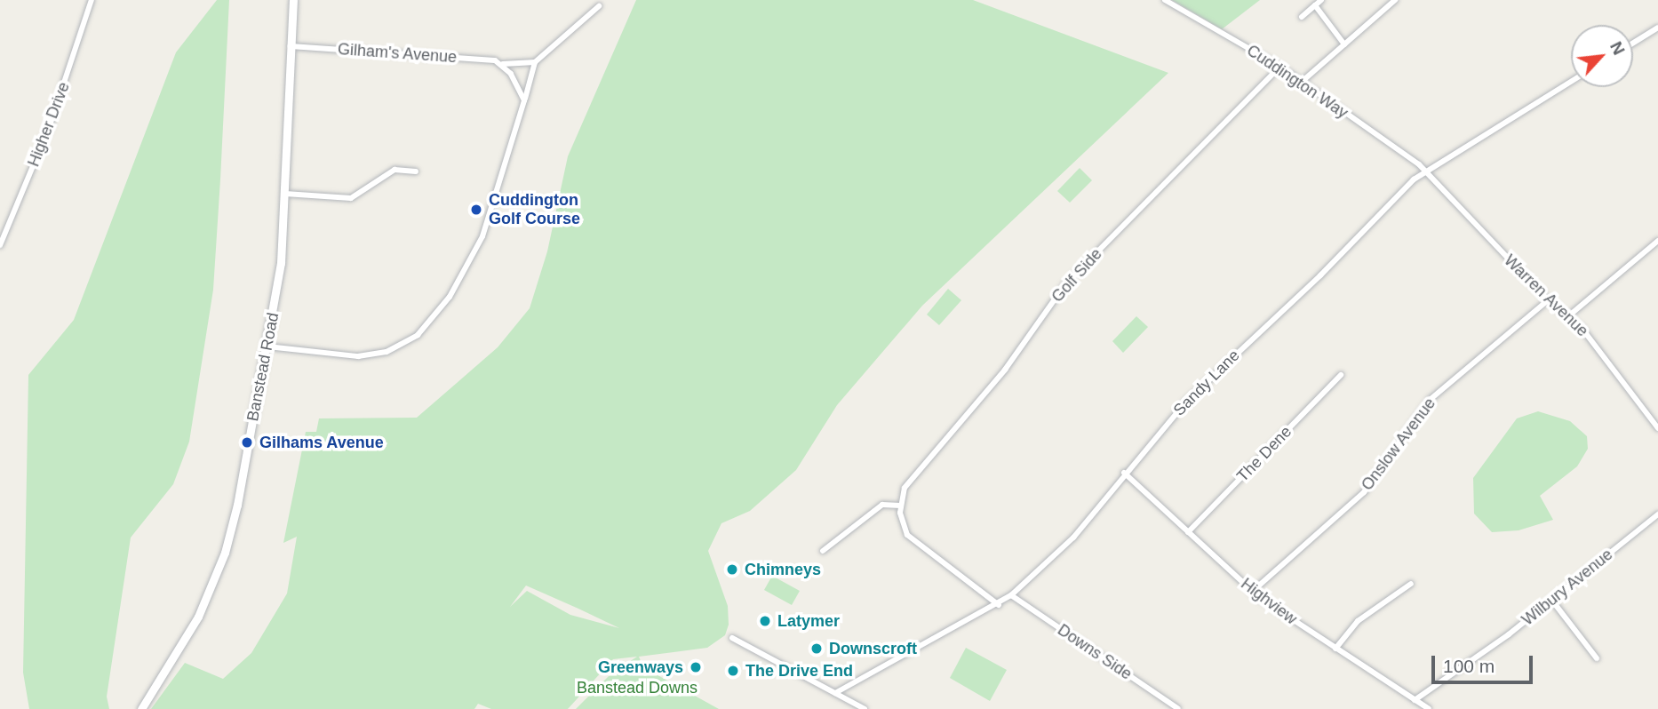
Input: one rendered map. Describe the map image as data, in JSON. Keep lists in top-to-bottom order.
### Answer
{
  "streets": {
    "street": [
      "Gilham's Avenue",
      "Cuddington Way",
      "Higher Drive",
      "Golf Side",
      "Warren Avenue",
      "Banstead Road",
      "Sandy Lane",
      "Onslow Avenue",
      "The Dene",
      "Wilbury Avenue",
      "Highview",
      "Downs Side"
    ]
  },
  "crossings": [
    ["Gilham's Avenue", "Banstead Road"],
    ["Cuddington Way", "Golf Side"],
    ["Cuddington Way", "Warren Avenue"],
    ["Cuddington Way", "Sandy Lane"],
    ["Warren Avenue", "Sandy Lane"],
    ["Warren Avenue", "Onslow Avenue"],
    ["Sandy Lane", "Highview"],
    ["Sandy Lane", "Downs Side"],
    ["Onslow Avenue", "Highview"],
    ["The Dene", "Highview"],
    ["Wilbury Avenue", "Highview"]
  ],
  "parks": ["Banstead Downs"],
  "places": [
    "Cuddington Golf Course",
    "Gilhams Avenue",
    "Chimneys",
    "Latymer",
    "Downscroft",
    "Greenways",
    "The Drive End"
  ],
  "scale_bar": "100 m",
  "north": "top right"
}
